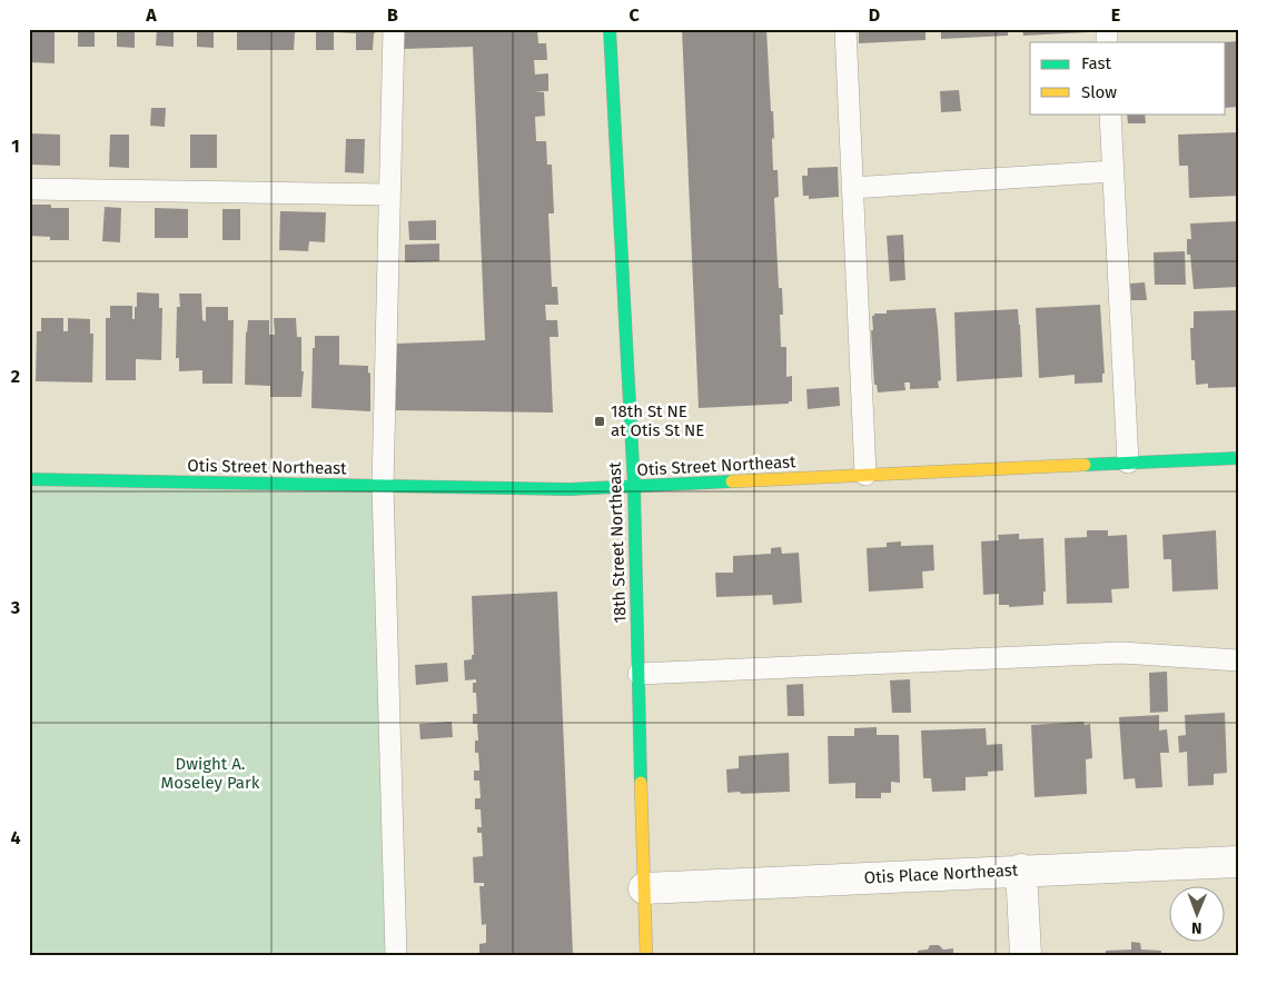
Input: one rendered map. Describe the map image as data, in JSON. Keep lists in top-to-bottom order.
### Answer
{
  "streets": {
    "street": ["Otis Street Northeast", "18th Street Northeast", "Otis Place Northeast"]
  },
  "crossings": [
    ["Otis Street Northeast", "18th Street Northeast"],
    ["18th Street Northeast", "Otis Place Northeast"]
  ],
  "parks": ["Dwight A. Moseley Park"],
  "places": {
    "transit": ["18th St NE at Otis St NE"]
  },
  "legend": ["Fast", "Slow"],
  "north": "bottom",
  "grid": {
    "columns": [
      "A",
      "B",
      "C",
      "D",
      "E"
    ],
    "rows": [
      "1",
      "2",
      "3",
      "4"
    ]
  }
}
